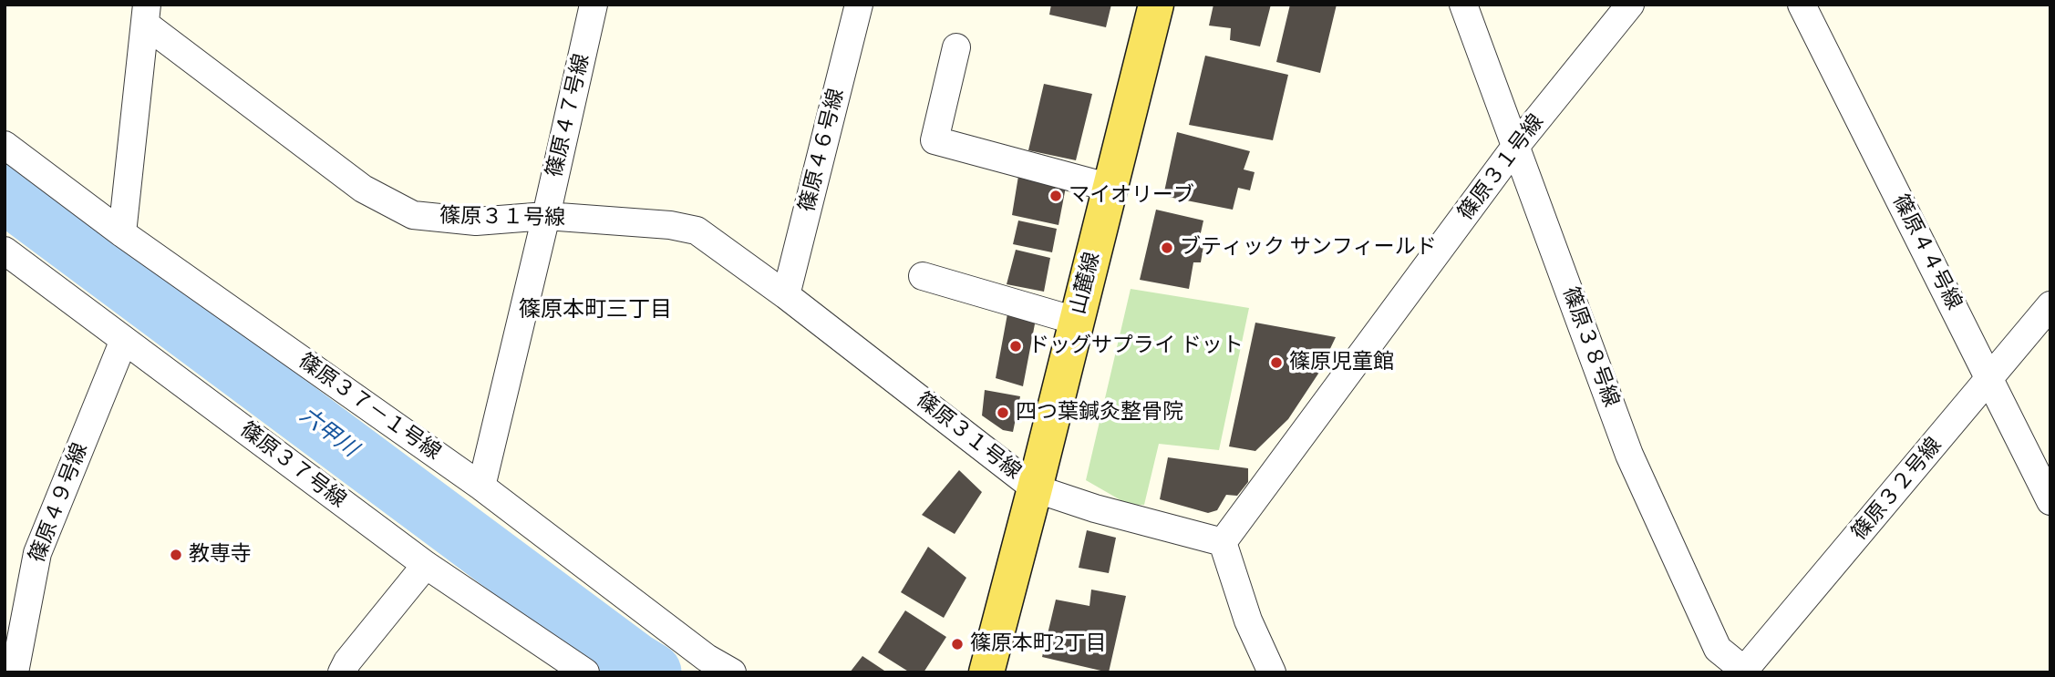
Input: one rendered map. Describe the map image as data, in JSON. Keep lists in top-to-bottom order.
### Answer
{
  "streets": {
    "main road": ["山麓線"],
    "street": [
      "篠原４７号線",
      "篠原４６号線",
      "篠原３１号線",
      "篠原４４号線",
      "篠原３８号線",
      "篠原３７－１号線",
      "篠原３７号線",
      "篠原３２号線",
      "篠原４９号線"
    ]
  },
  "crossings": [
    ["篠原４７号線", "篠原３１号線"],
    ["篠原４７号線", "篠原３７－１号線"],
    ["篠原４６号線", "篠原３１号線"],
    ["篠原３１号線", "山麓線"],
    ["篠原３１号線", "篠原３８号線"],
    ["篠原４４号線", "篠原３２号線"],
    ["篠原３８号線", "篠原３２号線"],
    ["篠原３７号線", "篠原４９号線"]
  ],
  "districts": ["篠原本町三丁目"],
  "water": ["六甲川"],
  "places": [
    "マイオリーブ",
    "ブティック サンフィールド",
    "ドッグサプライ ドット",
    "篠原児童館",
    "四つ葉鍼灸整骨院",
    "教専寺",
    "篠原本町2丁目"
  ]
}
